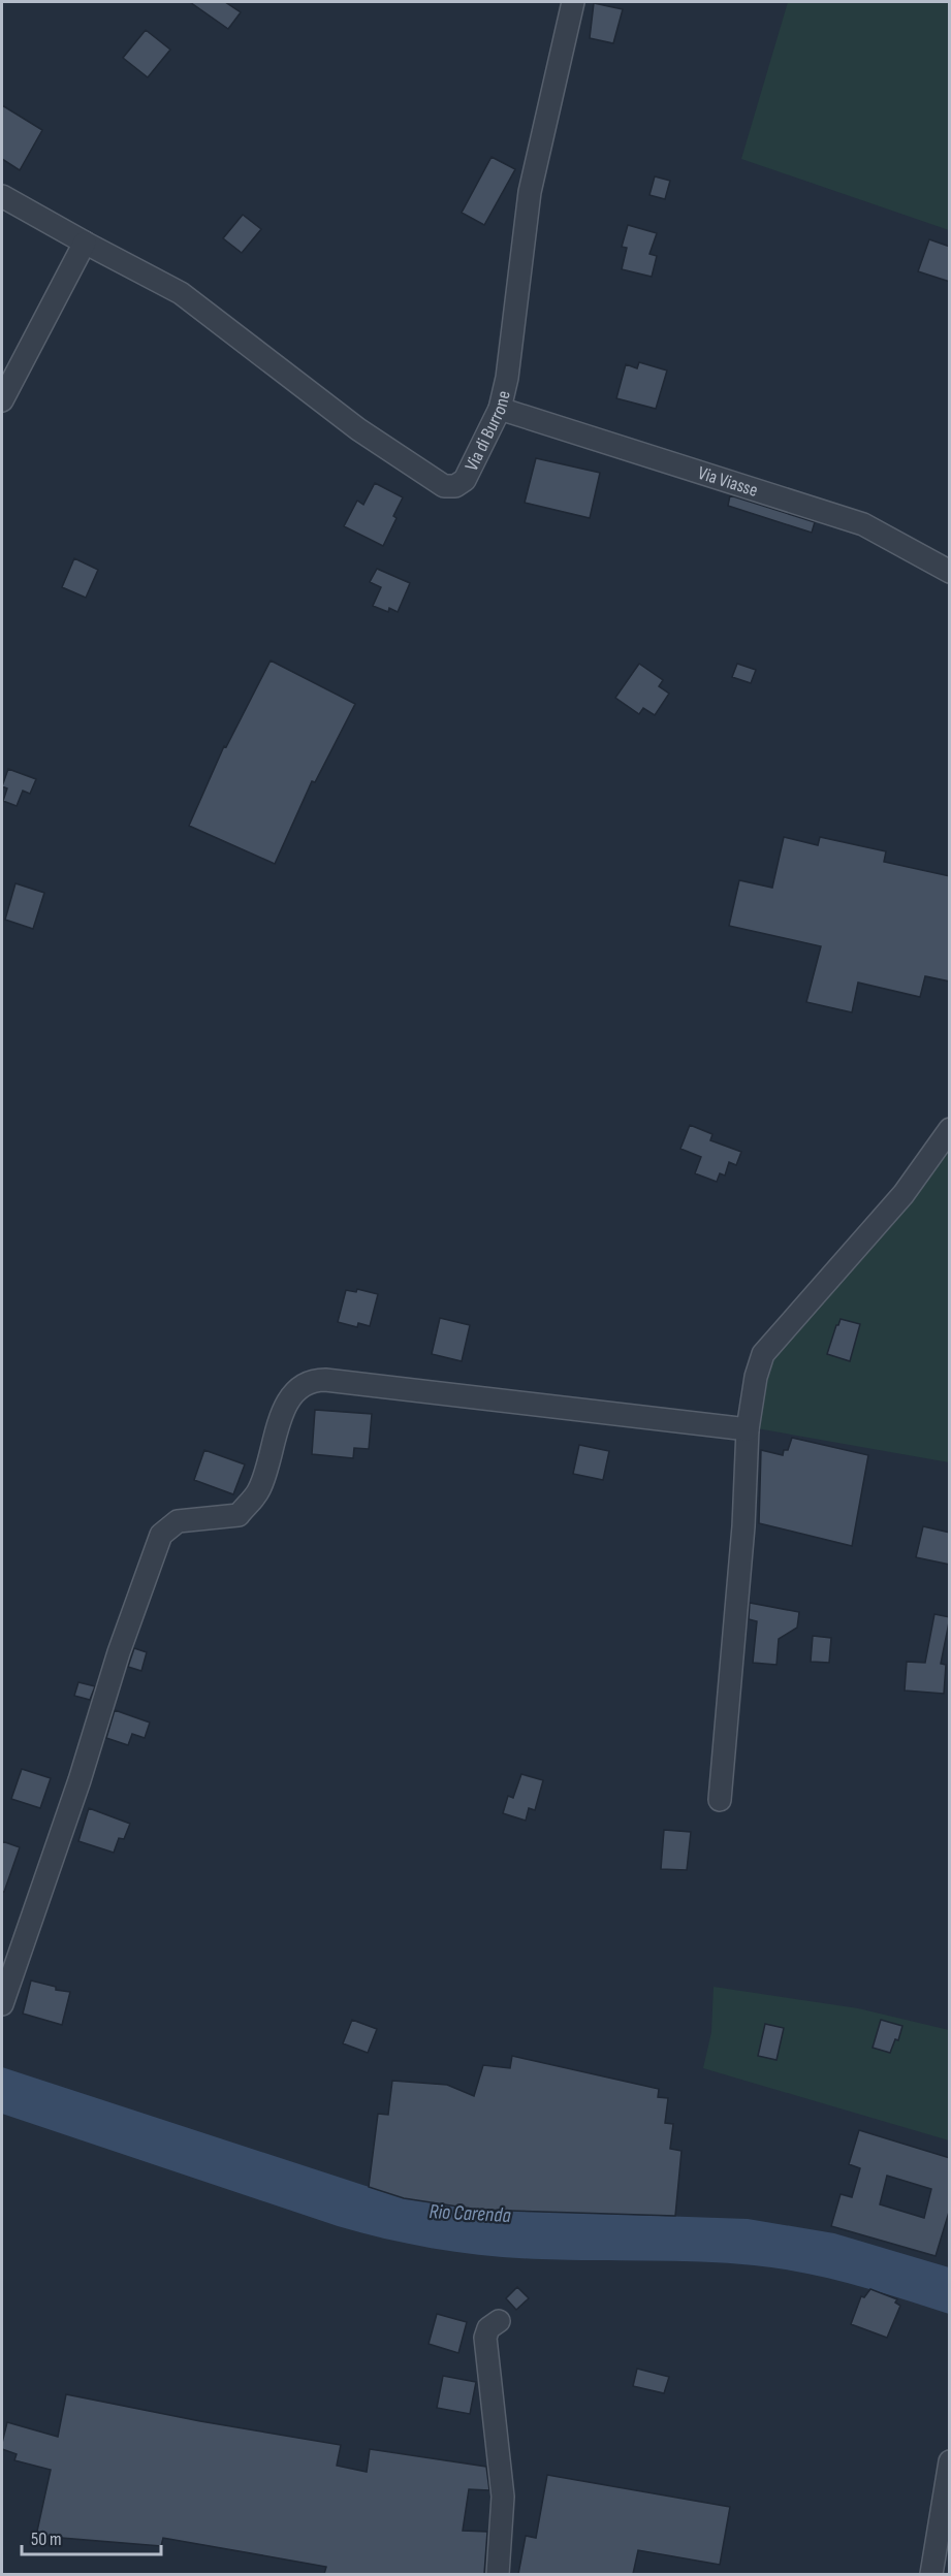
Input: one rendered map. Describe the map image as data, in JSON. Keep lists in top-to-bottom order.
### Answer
{
  "streets": {
    "street": ["Via di Burrone", "Via Viasse"]
  },
  "crossings": [
    ["Via di Burrone", "Via Viasse"]
  ],
  "water": ["Rio Carenda"],
  "scale_bar": "50 m"
}
